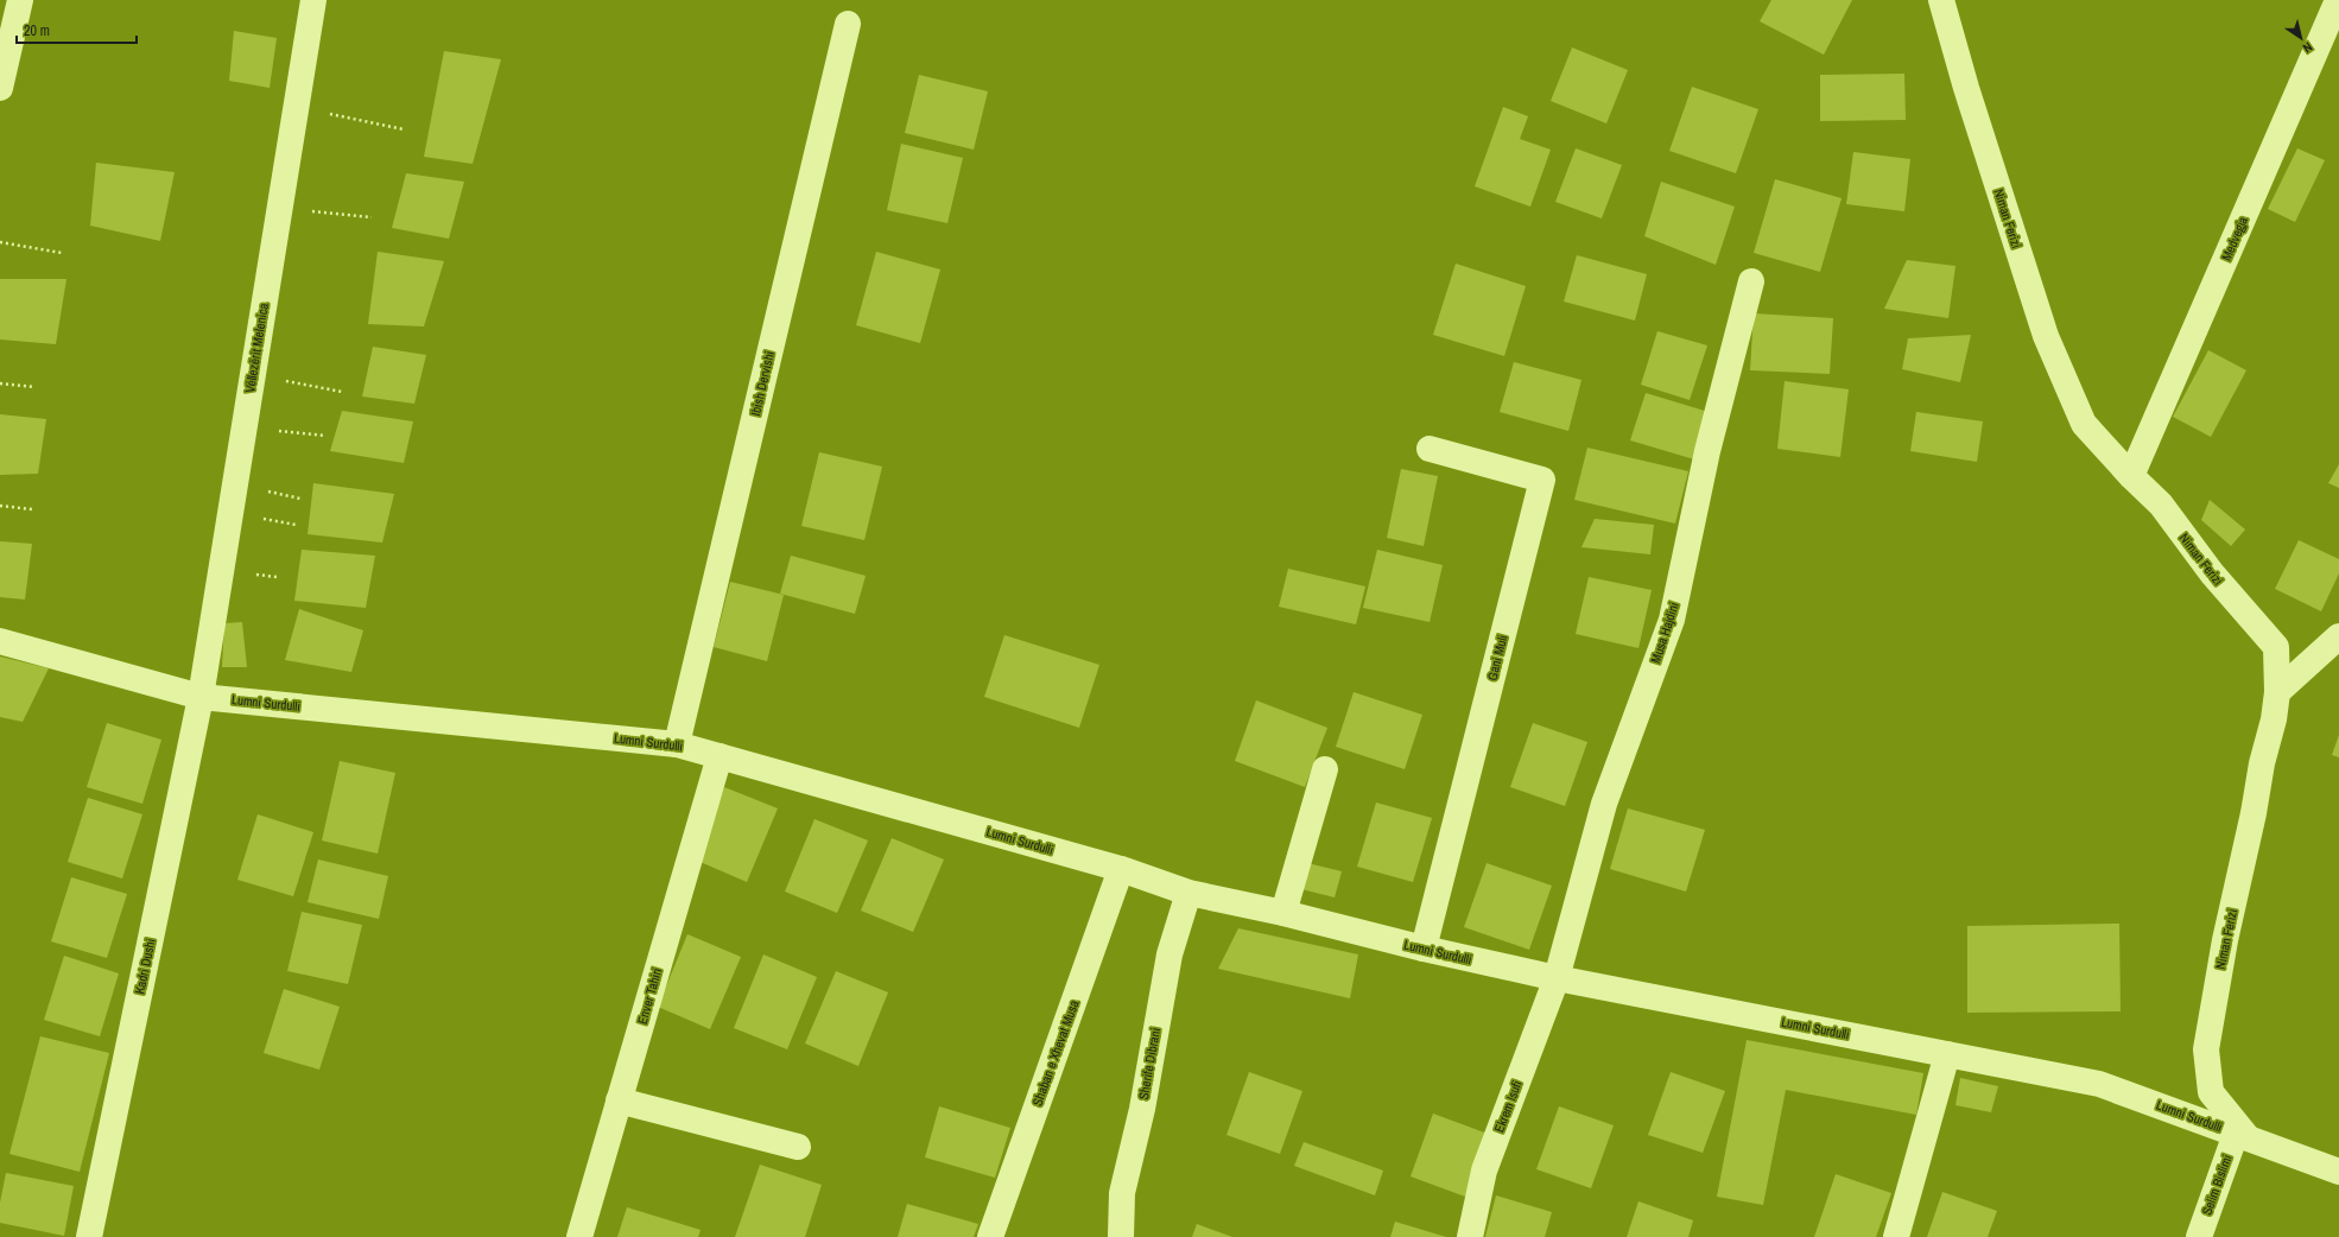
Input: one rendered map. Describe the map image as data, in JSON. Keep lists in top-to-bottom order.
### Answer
{
  "streets": {
    "street": [
      "Niman Ferizi",
      "Medvegja",
      "Vëllezërit Melenica",
      "Ibish Dervishi",
      "Musa Hajdini",
      "Gani Muli",
      "Lumni Surdulli",
      "Kadri Dushi",
      "Enver Tahiri",
      "Shaban e Xhevat Musa",
      "Sherife Dibrani",
      "Ekrem Isufi",
      "Selim Bislimi"
    ]
  },
  "crossings": [
    ["Niman Ferizi", "Medvegja"],
    ["Niman Ferizi", "Lumni Surdulli"],
    ["Niman Ferizi", "Selim Bislimi"],
    ["Vëllezërit Melenica", "Lumni Surdulli"],
    ["Vëllezërit Melenica", "Kadri Dushi"],
    ["Ibish Dervishi", "Lumni Surdulli"],
    ["Musa Hajdini", "Lumni Surdulli"],
    ["Musa Hajdini", "Ekrem Isufi"],
    ["Gani Muli", "Lumni Surdulli"],
    ["Lumni Surdulli", "Kadri Dushi"],
    ["Lumni Surdulli", "Enver Tahiri"],
    ["Lumni Surdulli", "Shaban e Xhevat Musa"],
    ["Lumni Surdulli", "Sherife Dibrani"],
    ["Lumni Surdulli", "Ekrem Isufi"],
    ["Lumni Surdulli", "Selim Bislimi"]
  ],
  "scale_bar": "20 m",
  "north": "bottom right"
}
